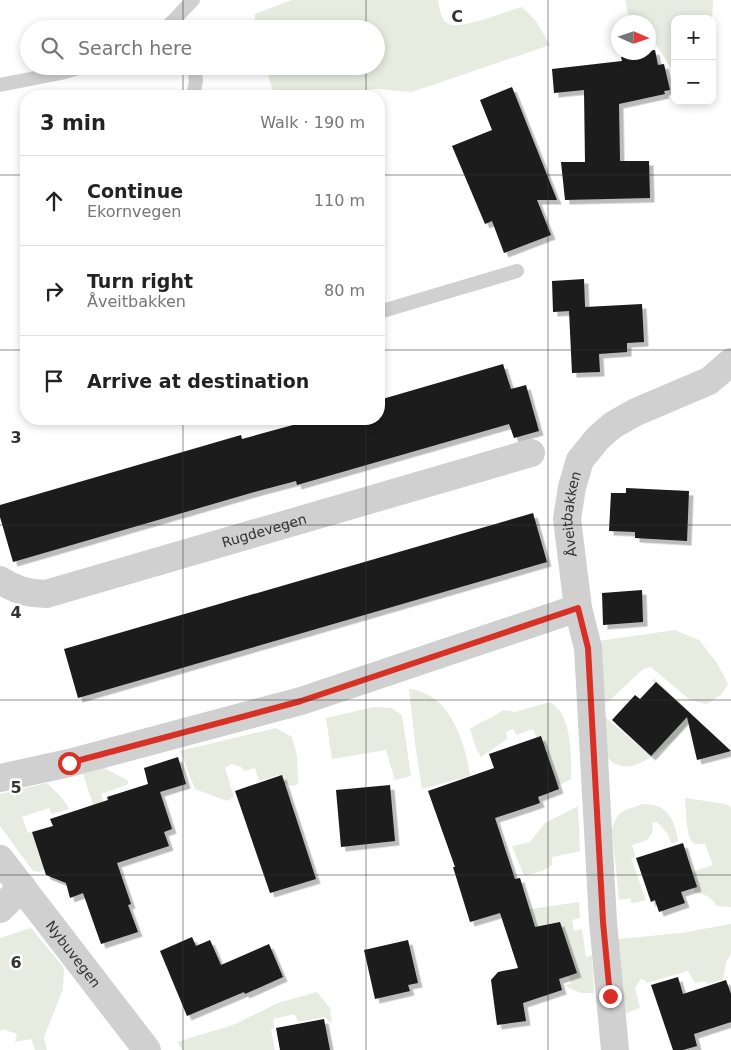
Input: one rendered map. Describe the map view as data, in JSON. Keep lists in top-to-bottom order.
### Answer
{
  "streets": {
    "street": ["Åveitbakken", "Rugdevegen", "Nybuvegen"]
  },
  "north": "right",
  "page": {
    "map_buttons": ["+", "−"],
    "search": "Search here",
    "heading": ["3 min", "Walk · 190 m"],
    "list": [
      ["Continue", "Ekornvegen", "110 m"],
      ["Turn right", "Åveitbakken", "80 m"],
      "Arrive at destination"
    ]
  },
  "grid": {
    "columns": ["C"],
    "rows": [
      "3",
      "4",
      "5",
      "6"
    ]
  }
}
